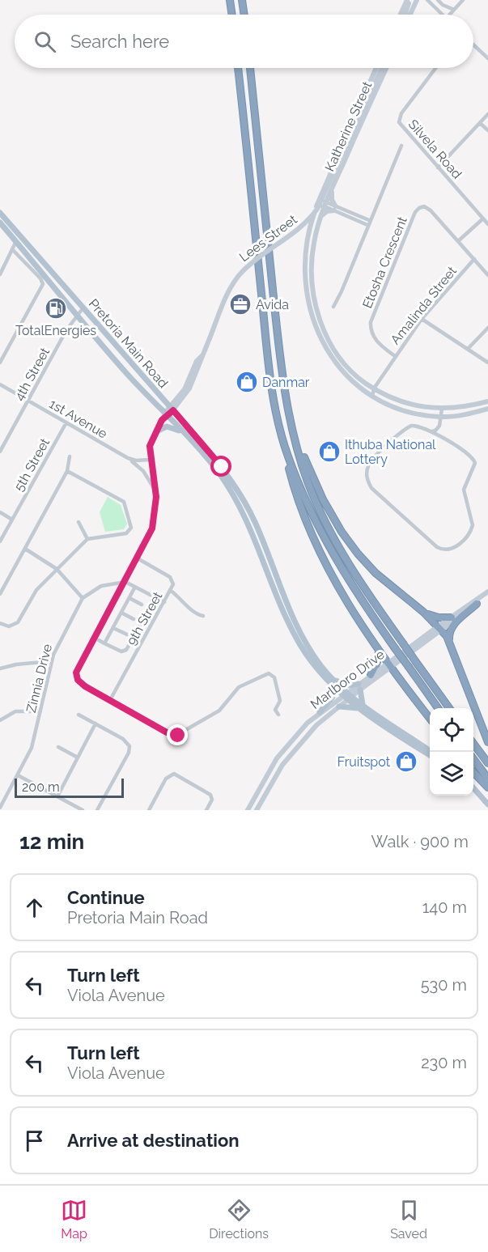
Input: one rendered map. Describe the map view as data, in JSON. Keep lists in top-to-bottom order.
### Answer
{
  "streets": {
    "main road": [
      "Katherine Street",
      "Lees Street",
      "Pretoria Main Road",
      "Marlboro Drive"
    ],
    "street": [
      "Silvela Road",
      "Etosha Crescent",
      "Amalinda Street",
      "4th Street",
      "1st Avenue",
      "5th Street",
      "9th Street",
      "Zinnia Drive"
    ]
  },
  "crossings": [
    ["Katherine Street", "Amalinda Street"],
    ["Lees Street", "Pretoria Main Road"],
    ["Etosha Crescent", "Amalinda Street"],
    ["Pretoria Main Road", "4th Street"],
    ["Pretoria Main Road", "Marlboro Drive"],
    ["4th Street", "1st Avenue"],
    ["1st Avenue", "5th Street"]
  ],
  "places": {
    "office": ["Avida"],
    "fuel station": ["TotalEnergies"],
    "shop": ["Danmar", "Ithuba National Lottery", "Fruitspot"]
  },
  "scale_bar": "200 m",
  "page": {
    "search": "Search here",
    "scale": "200 m",
    "heading": ["12 min", "Walk · 900 m"],
    "list": [
      ["Continue", "Pretoria Main Road", "140 m"],
      ["Turn left", "Viola Avenue", "530 m"],
      ["Turn left", "Viola Avenue", "230 m"],
      "Arrive at destination"
    ],
    "nav": ["Map", "Directions", "Saved"]
  }
}
